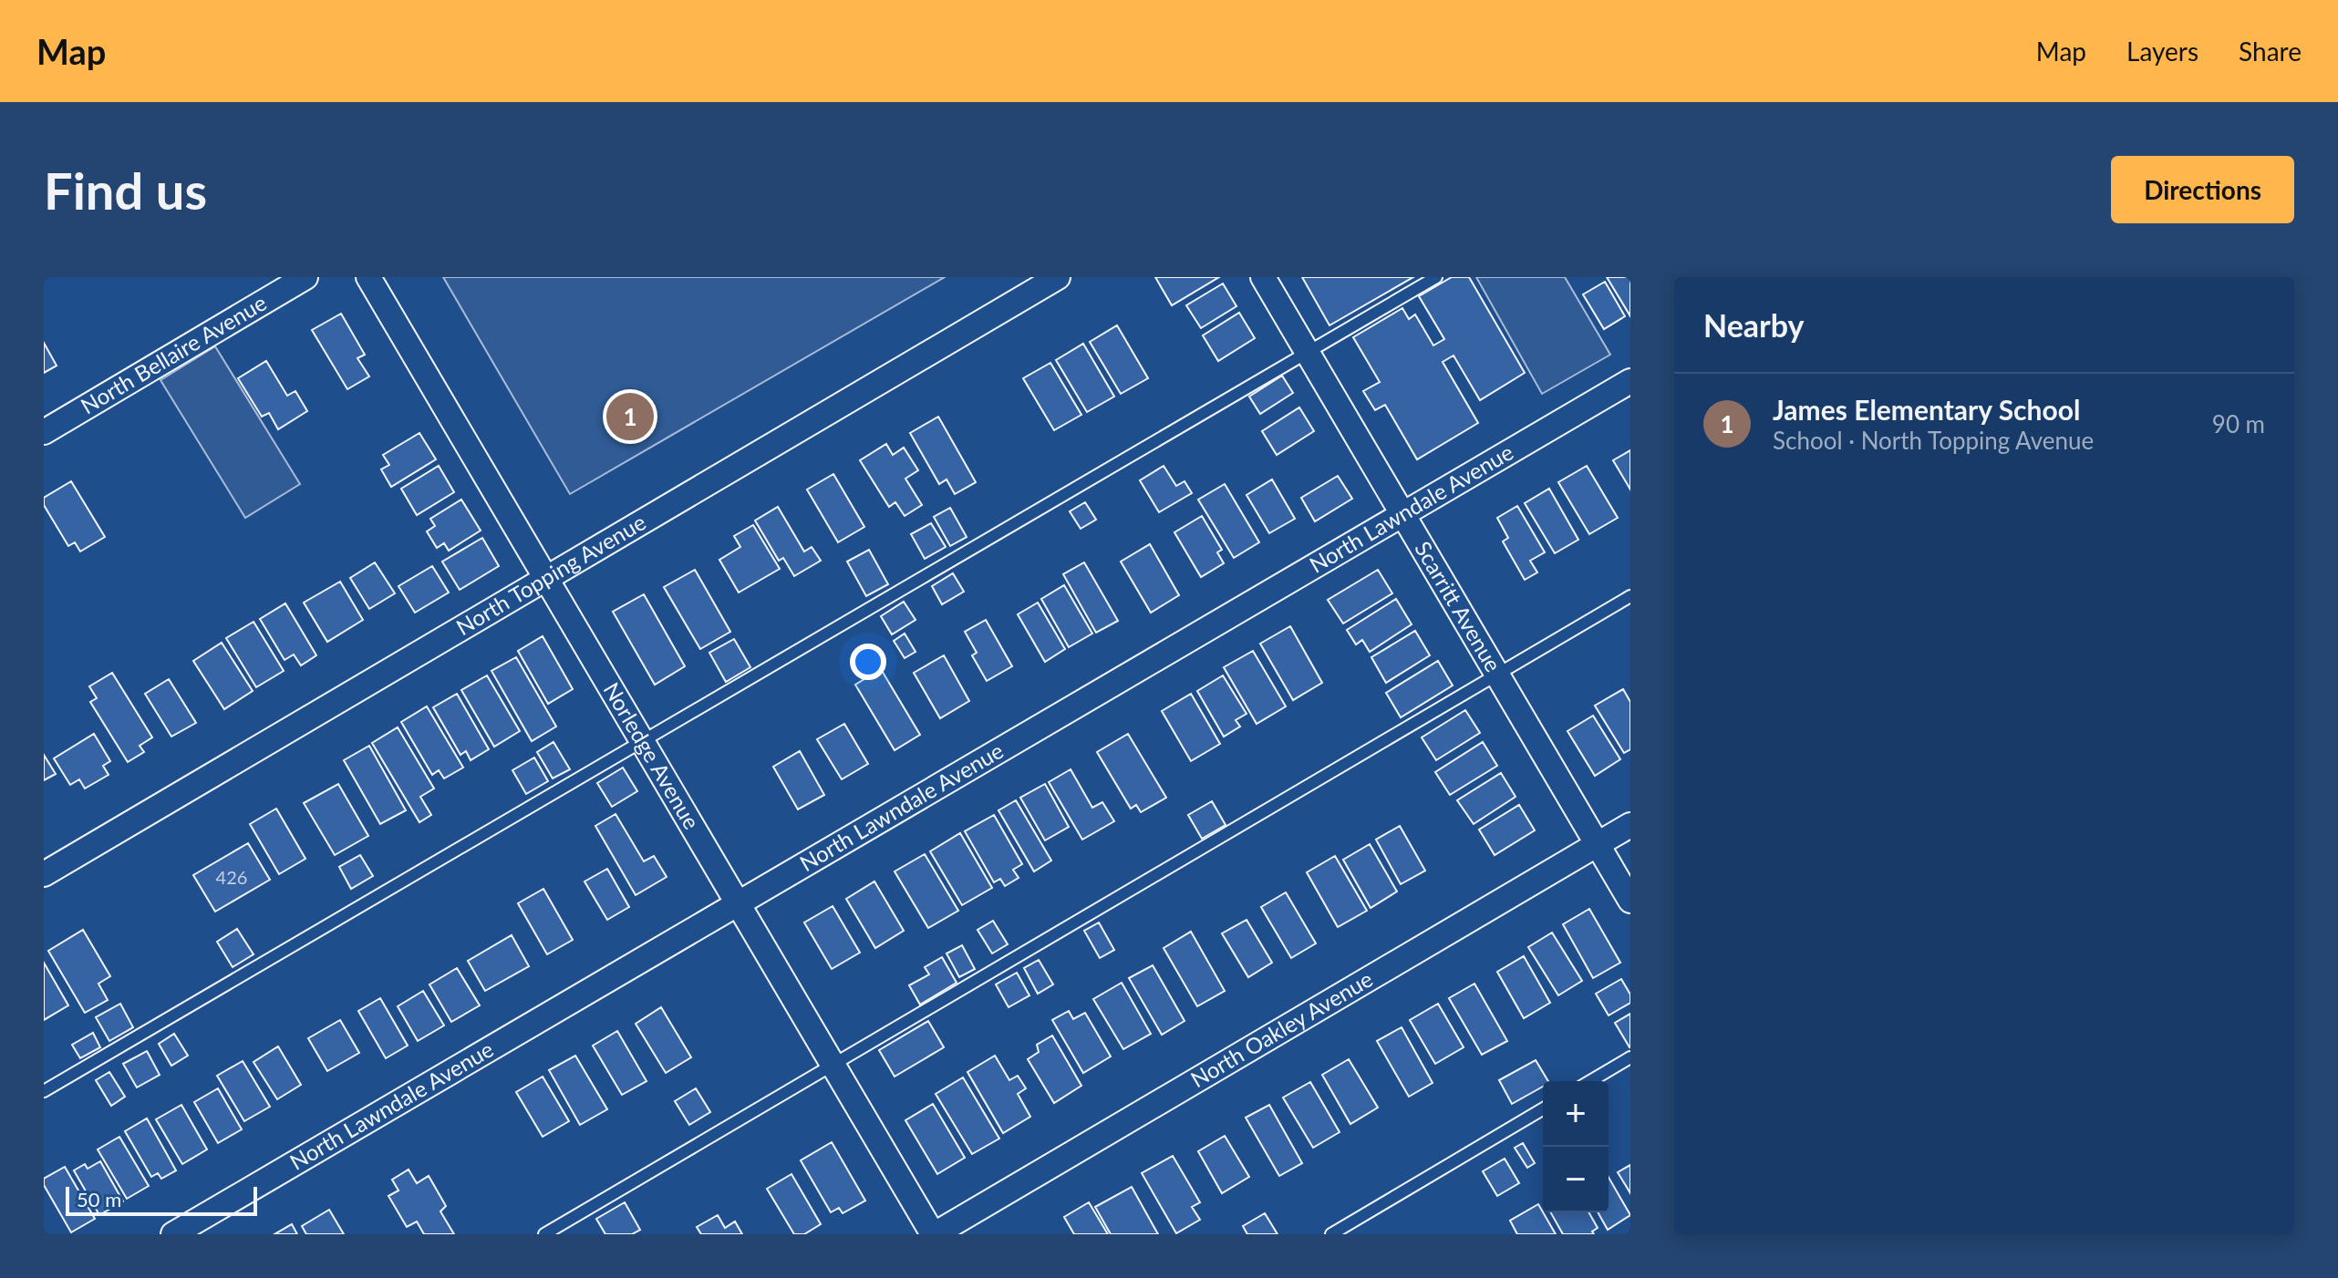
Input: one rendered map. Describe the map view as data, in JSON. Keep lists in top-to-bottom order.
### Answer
{
  "streets": {
    "street": [
      "North Bellaire Avenue",
      "North Lawndale Avenue",
      "North Topping Avenue",
      "Scarritt Avenue",
      "Norledge Avenue",
      "North Oakley Avenue"
    ]
  },
  "crossings": [
    ["North Lawndale Avenue", "Scarritt Avenue"],
    ["North Lawndale Avenue", "Norledge Avenue"],
    ["North Topping Avenue", "Norledge Avenue"],
    ["Scarritt Avenue", "North Oakley Avenue"],
    ["Norledge Avenue", "North Oakley Avenue"]
  ],
  "house_numbers": ["426"],
  "scale_bar": "50 m",
  "page": {
    "header": "Map",
    "nav": ["Map", "Layers", "Share"],
    "buttons": "Directions",
    "title": "Find us",
    "heading": "Nearby",
    "list": [
      {
        "mark": "1",
        "name": "James Elementary School",
        "note": "School · North Topping Avenue",
        "value": "90 m"
      }
    ],
    "pins": "1",
    "map_buttons": ["+", "−"],
    "scale": "50 m"
  }
}
